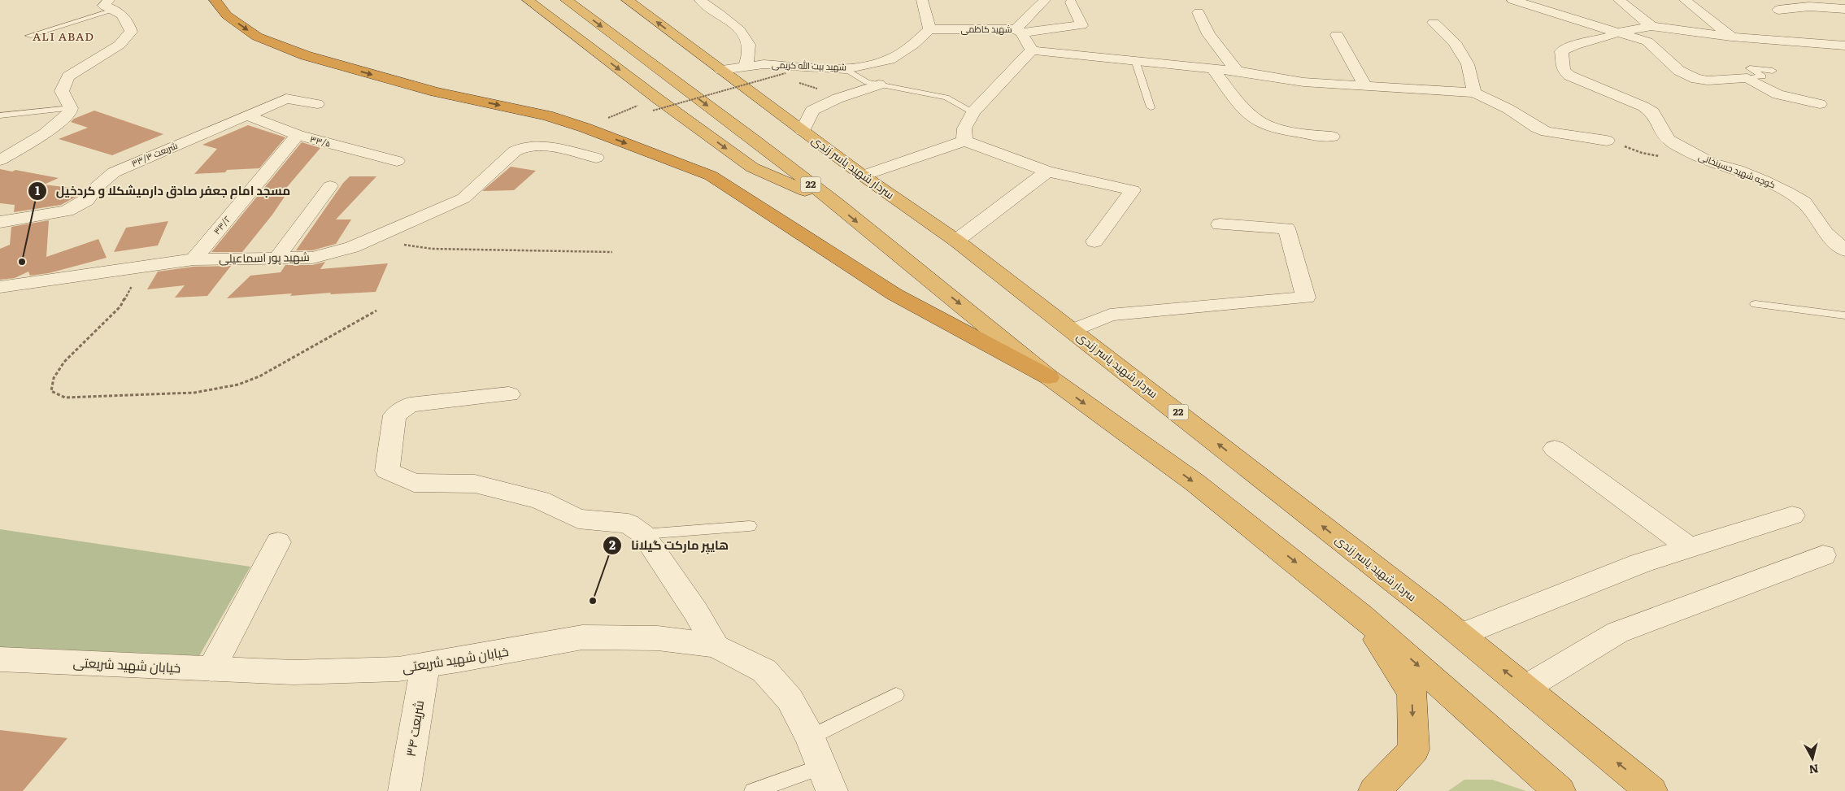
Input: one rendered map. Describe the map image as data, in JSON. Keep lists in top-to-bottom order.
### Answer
{
  "streets": {
    "highway": ["سردار شهید یاسر زندی", "22"],
    "street": [
      "شهید کاظمی",
      "شهید بیت الله کریمی",
      "۳۳/۵",
      "شریعت ۳۳/۳",
      "کوچه شهید حسینخانی",
      "۳۳/۲",
      "شهید پور اسماعیلی",
      "خیابان شهید شریعتی",
      "شریعت ۳۴"
    ]
  },
  "crossings": [
    ["شهید کاظمی", "شهید بیت الله کریمی"],
    ["شهید بیت الله کریمی", "سردار شهید یاسر زندی"],
    ["۳۳/۵", "شریعت ۳۳/۳"],
    ["۳۳/۵", "۳۳/۲"],
    ["۳۳/۲", "شهید پور اسماعیلی"],
    ["خیابان شهید شریعتی", "شریعت ۳۴"]
  ],
  "districts": ["ALI ABAD"],
  "places": ["مسجد امام جعفر صادق دارمیشکلا و کردخیل", "هایپر مارکت گیلانا"],
  "north": "bottom"
}
